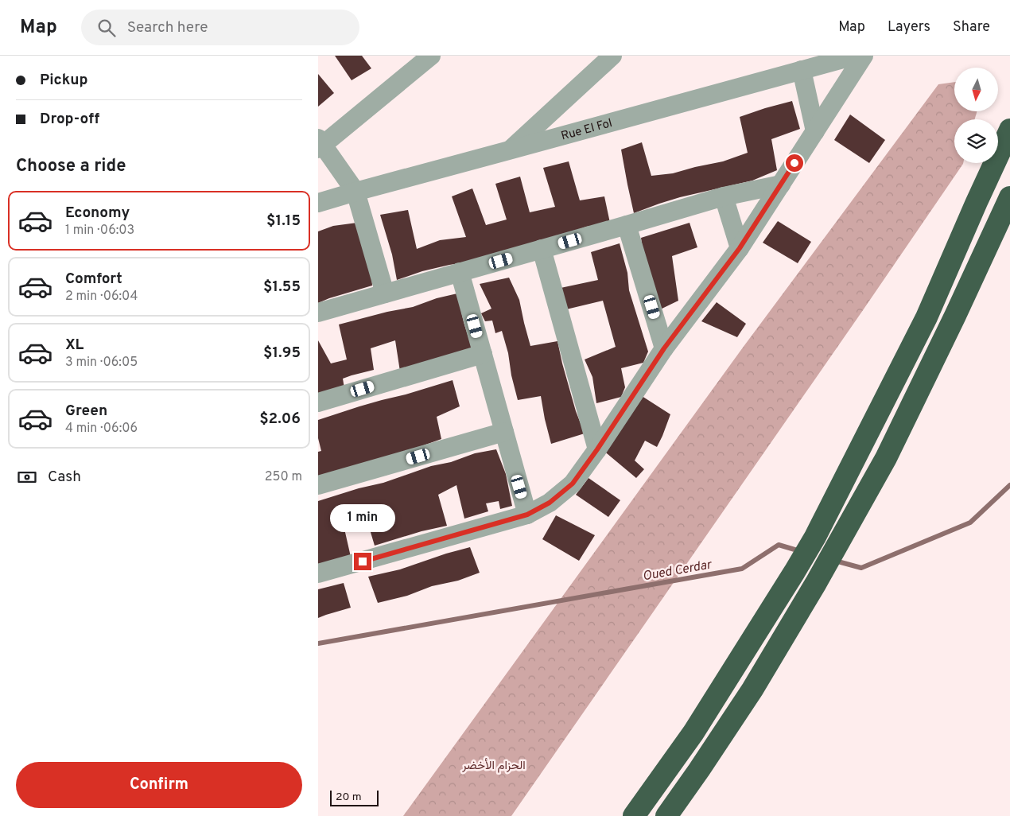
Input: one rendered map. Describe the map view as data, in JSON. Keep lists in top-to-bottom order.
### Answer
{
  "streets": {
    "street": ["Rue El Fol"]
  },
  "water": ["Oued Cerdar"],
  "parks": ["الحزام الأخضر"],
  "scale_bar": "20 m",
  "north": "bottom",
  "page": {
    "header": "Map",
    "search": "Search here",
    "nav": ["Map", "Layers", "Share"],
    "banner": ["Pickup", "Drop-off"],
    "heading": "Choose a ride",
    "list": [
      {
        "name": "Economy",
        "note": "1 min · 06:03",
        "value": "$1.15"
      },
      {
        "name": "Comfort",
        "note": "2 min · 06:04",
        "value": "$1.55"
      },
      {
        "name": "XL",
        "note": "3 min · 06:05",
        "value": "$1.95"
      },
      {
        "name": "Green",
        "note": "4 min · 06:06",
        "value": "$2.06"
      }
    ],
    "pay": ["Cash", "250 m"],
    "bubble": "1 min",
    "buttons": "Confirm",
    "scale": "20 m"
  }
}
